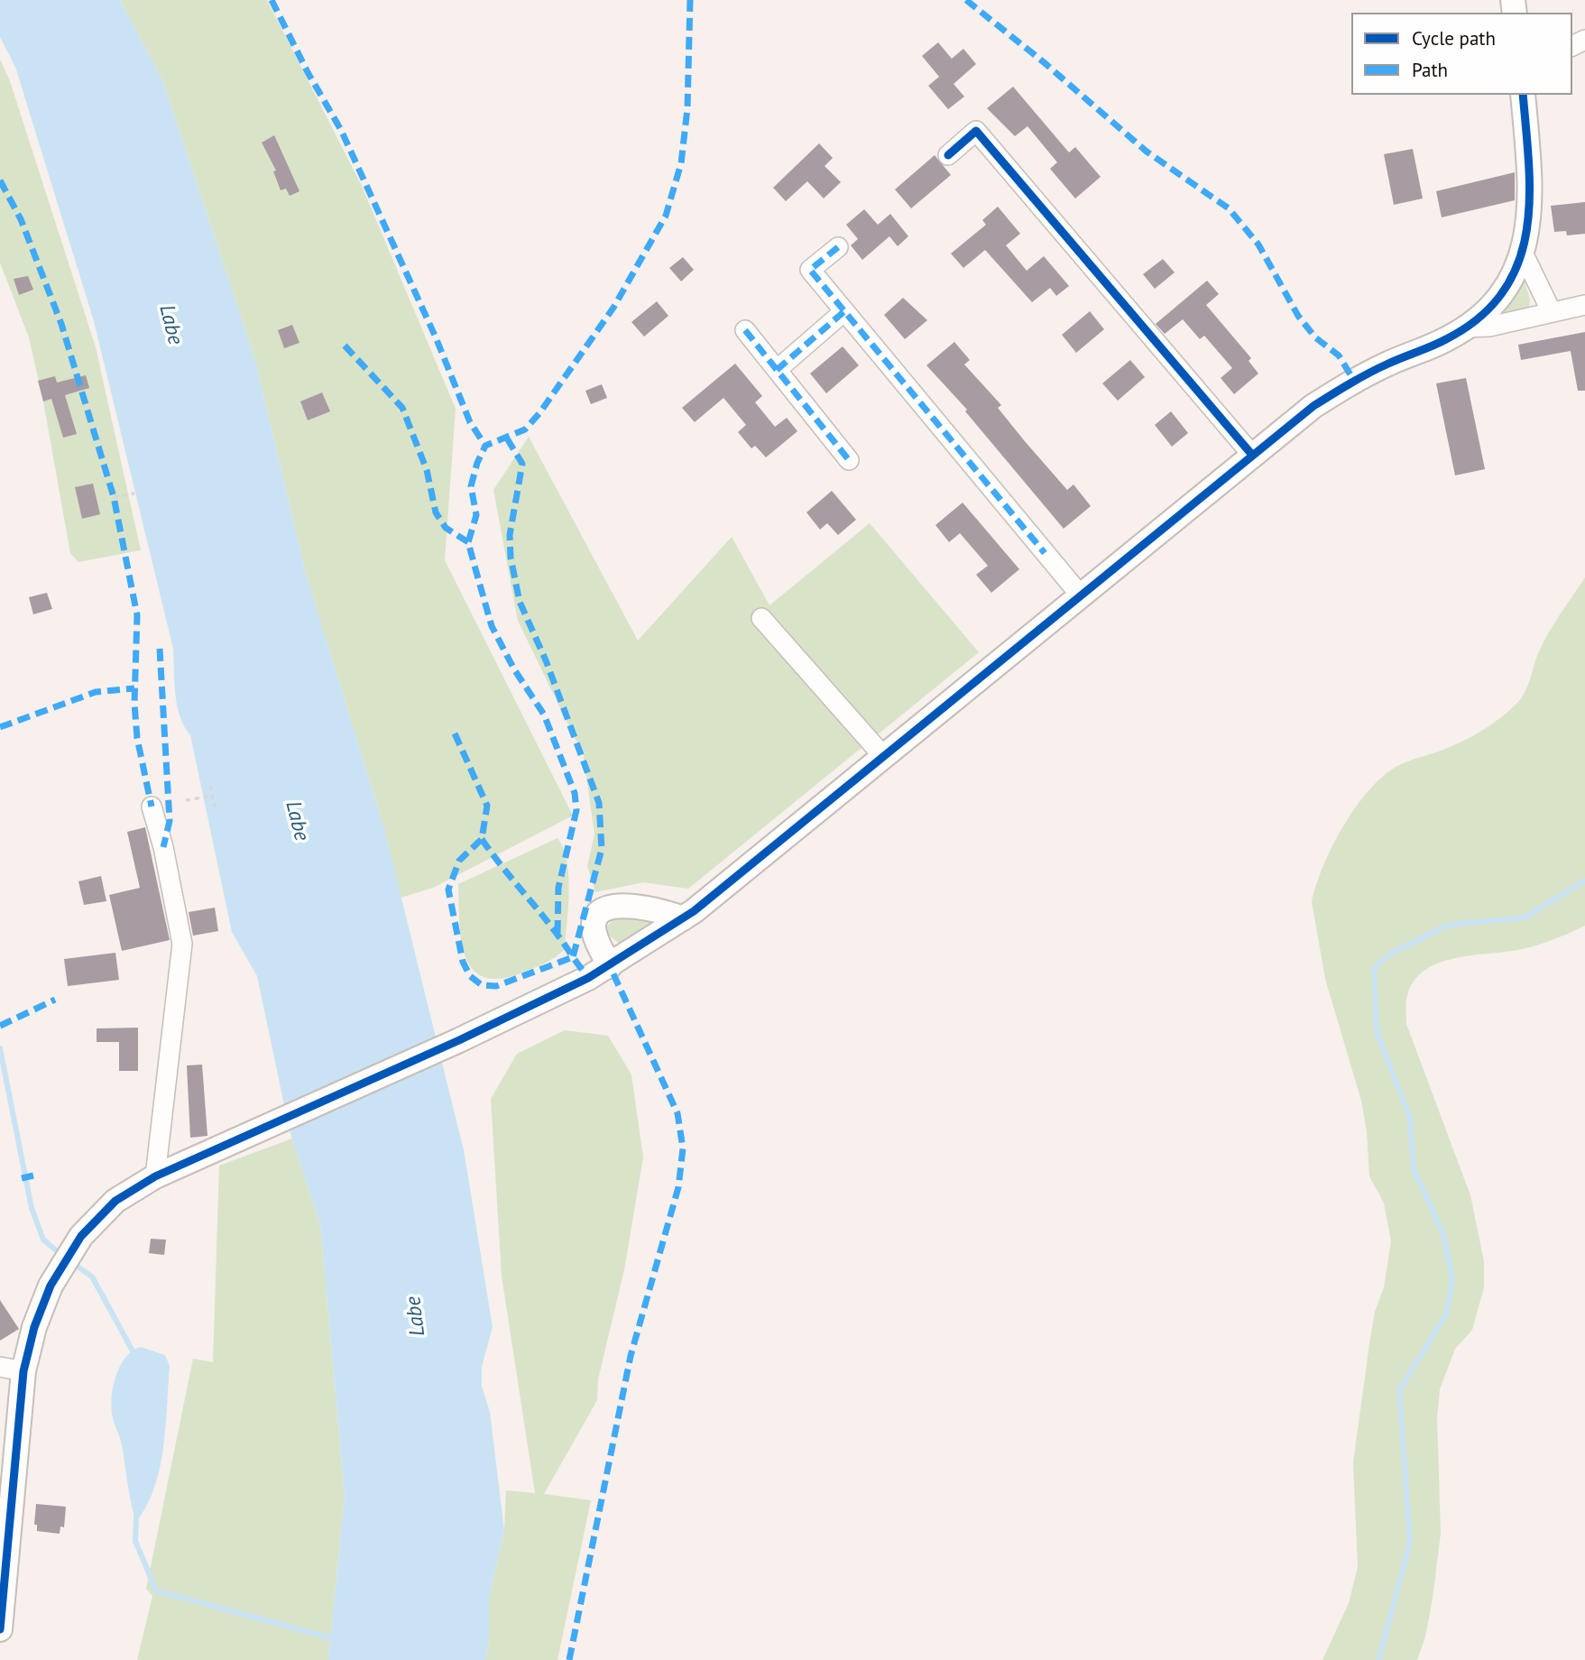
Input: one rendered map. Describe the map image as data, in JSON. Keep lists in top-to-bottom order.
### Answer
{
  "water": ["Labe"],
  "legend": ["Cycle path", "Path"]
}
